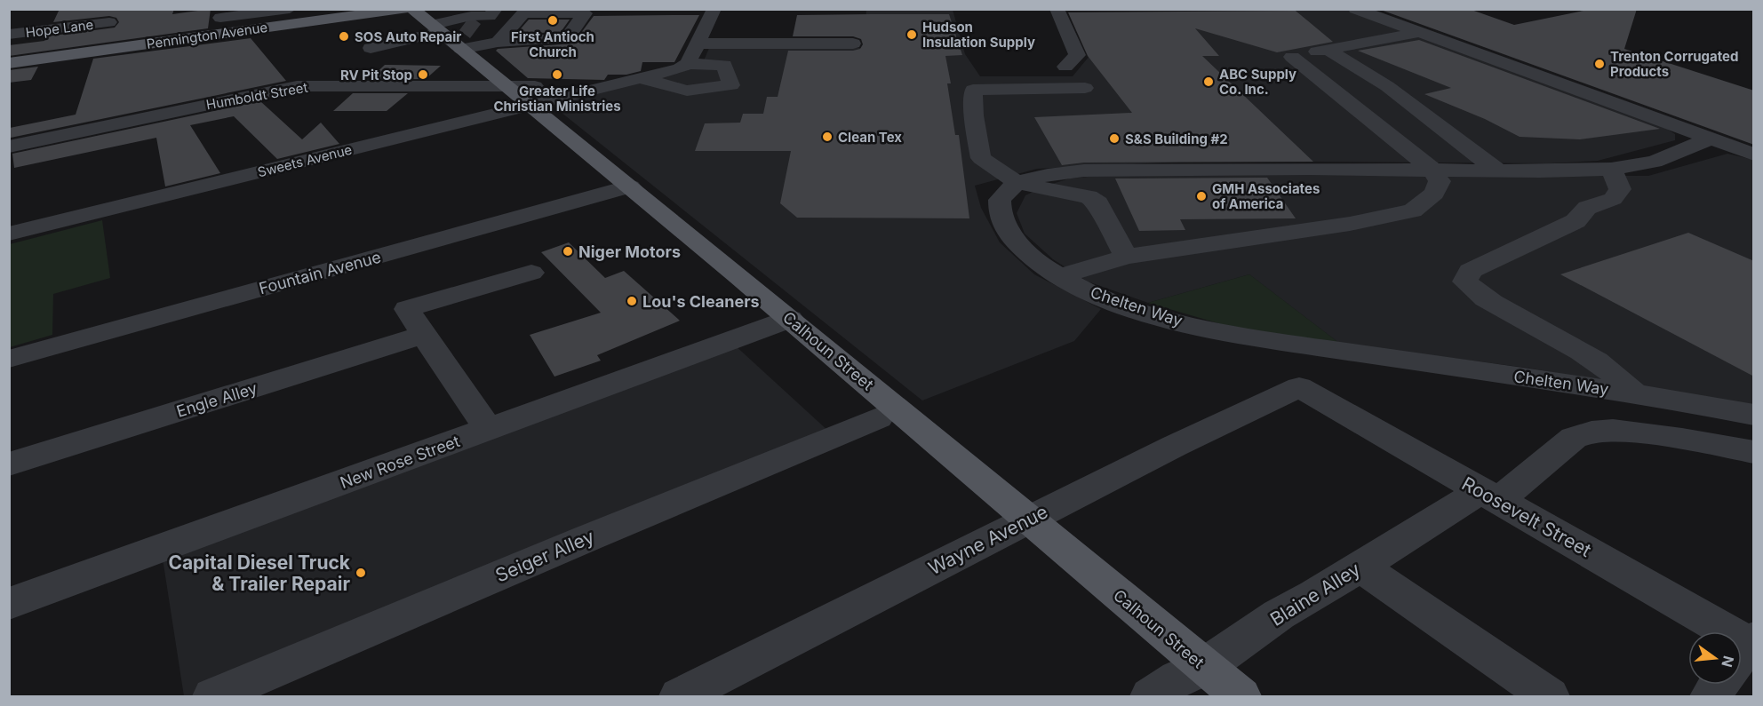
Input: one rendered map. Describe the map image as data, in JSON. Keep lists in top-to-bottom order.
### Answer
{
  "streets": {
    "main road": ["Pennington Avenue", "Calhoun Street"],
    "street": [
      "Hope Lane",
      "Humboldt Street",
      "Sweets Avenue",
      "Fountain Avenue",
      "Chelten Way",
      "Engle Alley",
      "New Rose Street",
      "Roosevelt Street",
      "Wayne Avenue",
      "Seiger Alley",
      "Blaine Alley"
    ]
  },
  "crossings": [
    ["Humboldt Street", "Sweets Avenue"],
    ["Humboldt Street", "Calhoun Street"],
    ["Sweets Avenue", "Calhoun Street"],
    ["Fountain Avenue", "Calhoun Street"],
    ["Calhoun Street", "New Rose Street"],
    ["Calhoun Street", "Wayne Avenue"],
    ["Calhoun Street", "Blaine Alley"],
    ["Roosevelt Street", "Wayne Avenue"],
    ["Roosevelt Street", "Blaine Alley"]
  ],
  "places": [
    "First Antioch Church",
    "Hudson Insulation Supply",
    "SOS Auto Repair",
    "Trenton Corrugated Products",
    "RV Pit Stop",
    "Greater Life Christian Ministries",
    "ABC Supply Co. Inc.",
    "Clean Tex",
    "S&S Building #2",
    "GMH Associates of America",
    "Niger Motors",
    "Lou's Cleaners",
    "Capital Diesel Truck & Trailer Repair"
  ],
  "north": "right"
}
